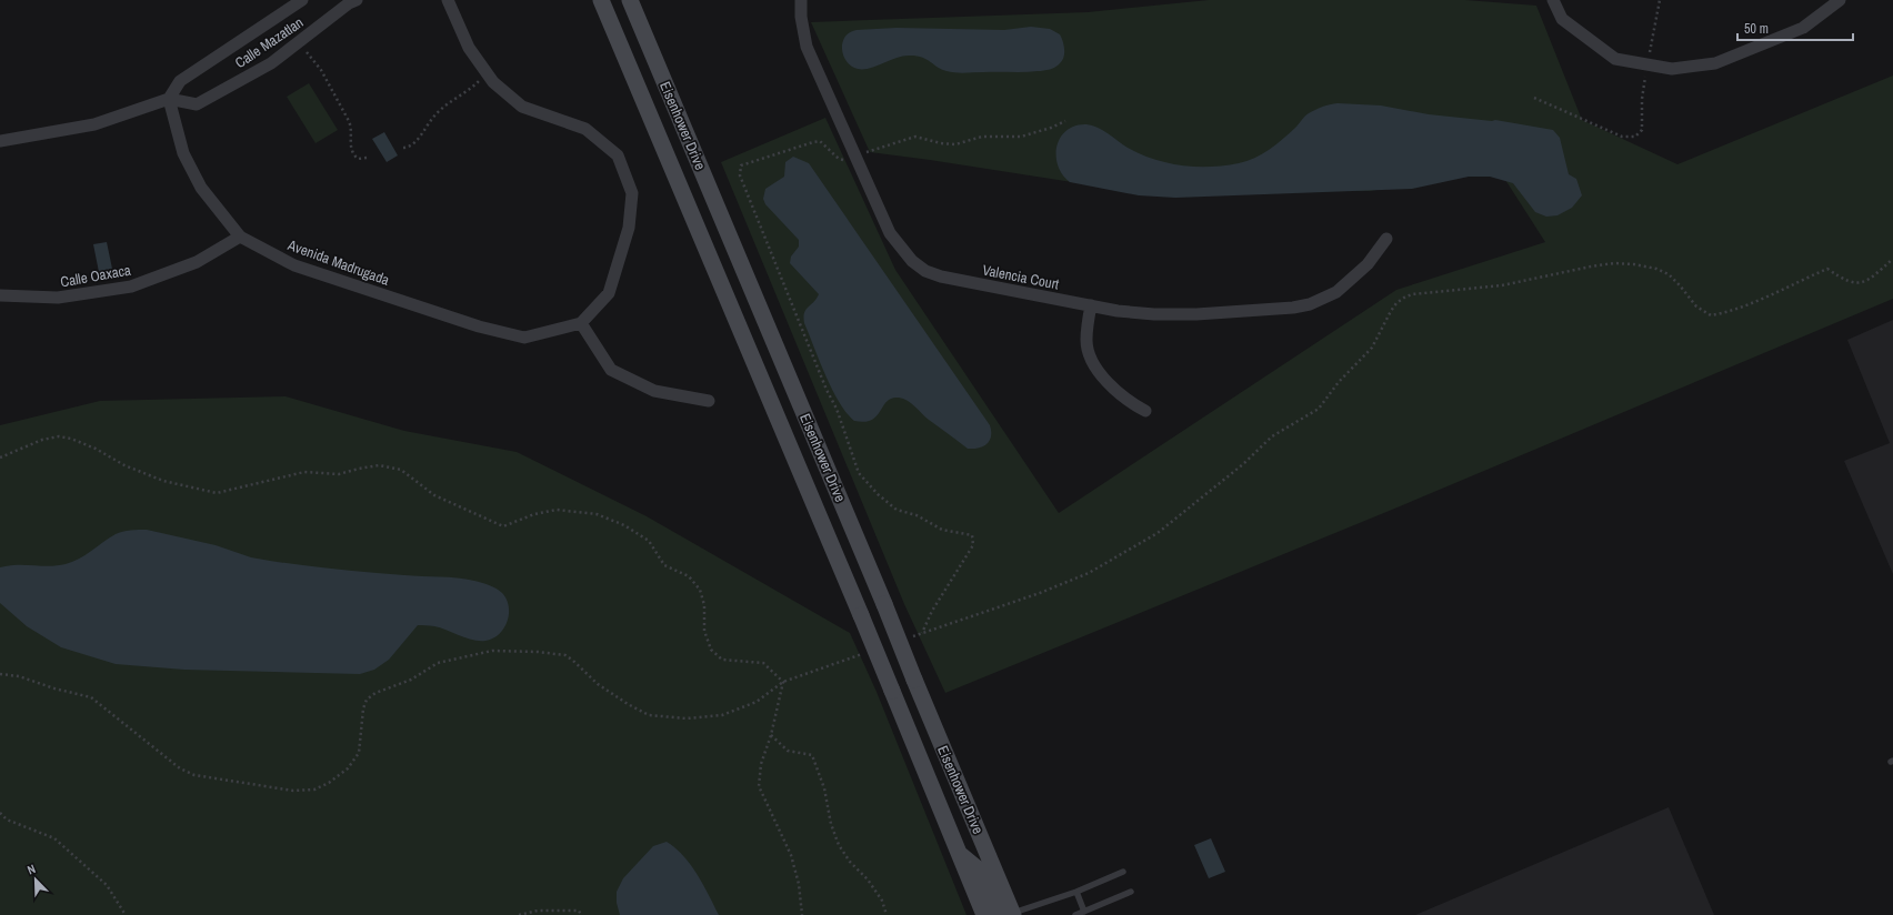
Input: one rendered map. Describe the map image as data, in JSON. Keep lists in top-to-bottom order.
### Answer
{
  "streets": {
    "main road": ["Eisenhower Drive"],
    "street": [
      "Calle Mazatlan",
      "Avenida Madrugada",
      "Calle Oaxaca",
      "Valencia Court"
    ]
  },
  "crossings": [
    ["Calle Mazatlan", "Avenida Madrugada"],
    ["Avenida Madrugada", "Calle Oaxaca"]
  ],
  "scale_bar": "50 m",
  "north": "top left"
}
